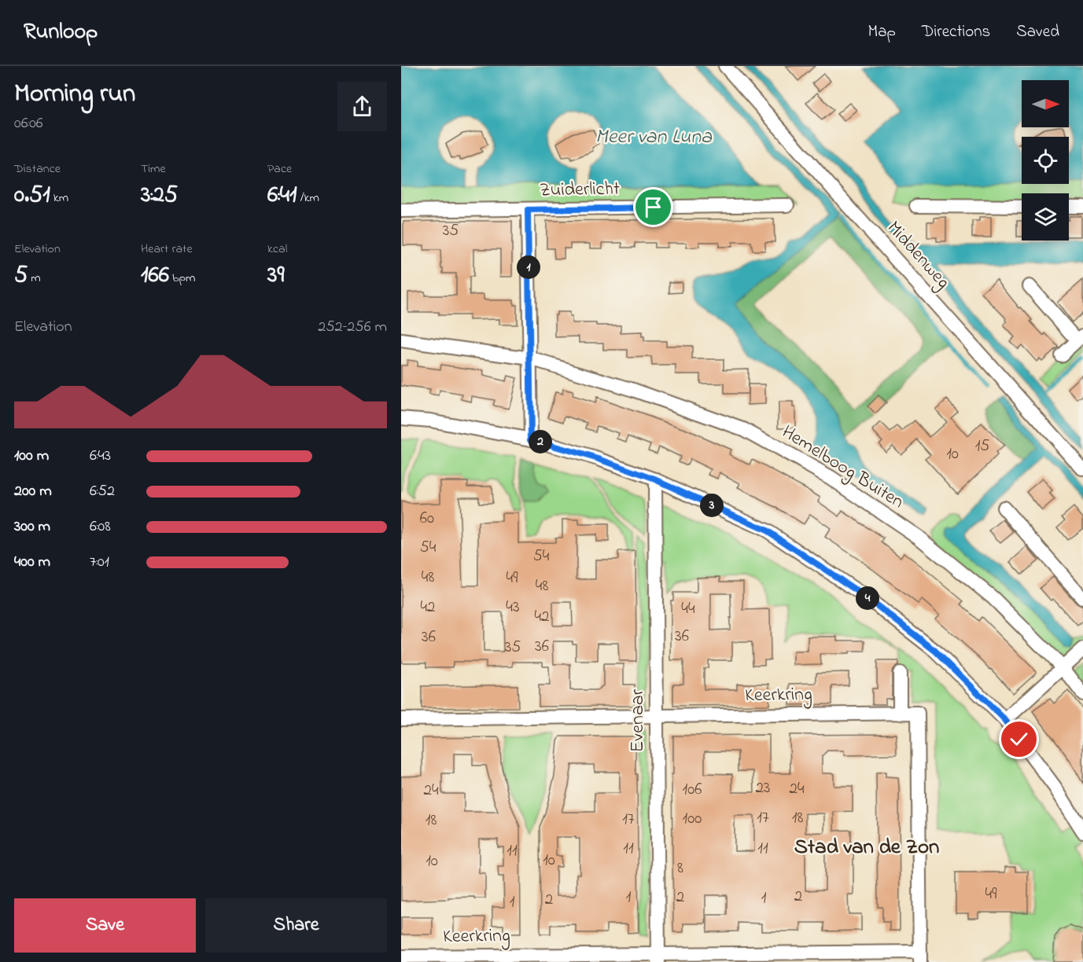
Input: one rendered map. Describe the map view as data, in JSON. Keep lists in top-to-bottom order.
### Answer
{
  "streets": {
    "street": [
      "Zuiderlicht",
      "Middenweg",
      "Hemelboog Buiten",
      "Keerkring",
      "Evenaar"
    ]
  },
  "crossings": [
    ["Keerkring", "Evenaar"]
  ],
  "districts": ["Stad van de Zon"],
  "water": ["Meer van Luna"],
  "house_numbers": [
    "35",
    "15",
    "10",
    "60",
    "54",
    "54",
    "48",
    "49",
    "48",
    "42",
    "43",
    "44",
    "42",
    "36",
    "36",
    "36",
    "35",
    "23",
    "24",
    "106",
    "24",
    "17",
    "18",
    "100",
    "17",
    "18",
    "11",
    "11",
    "11",
    "10",
    "10",
    "8",
    "49",
    "2",
    "1",
    "2",
    "1",
    "2",
    "1"
  ],
  "north": "right",
  "page": {
    "header": "Runloop",
    "nav": ["Map", "Directions", "Saved"],
    "heading": ["Morning run", "06:06"],
    "stats": [
      ["Distance", "0.51 km"],
      ["Time", "3:25"],
      ["Pace", "6:41 /km"],
      ["Elevation", "5 m"],
      ["Heart rate", "166 bpm"],
      ["kcal", "39"]
    ],
    "pins": [
      "1",
      "2",
      "3",
      "4"
    ],
    "chart": ["Elevation", "252–256 m"],
    "list": [
      {
        "name": "100 m",
        "note": "6:43"
      },
      {
        "name": "200 m",
        "note": "6:52"
      },
      {
        "name": "300 m",
        "note": "6:08"
      },
      {
        "name": "400 m",
        "note": "7:01"
      }
    ],
    "buttons": ["Save", "Share"]
  }
}
